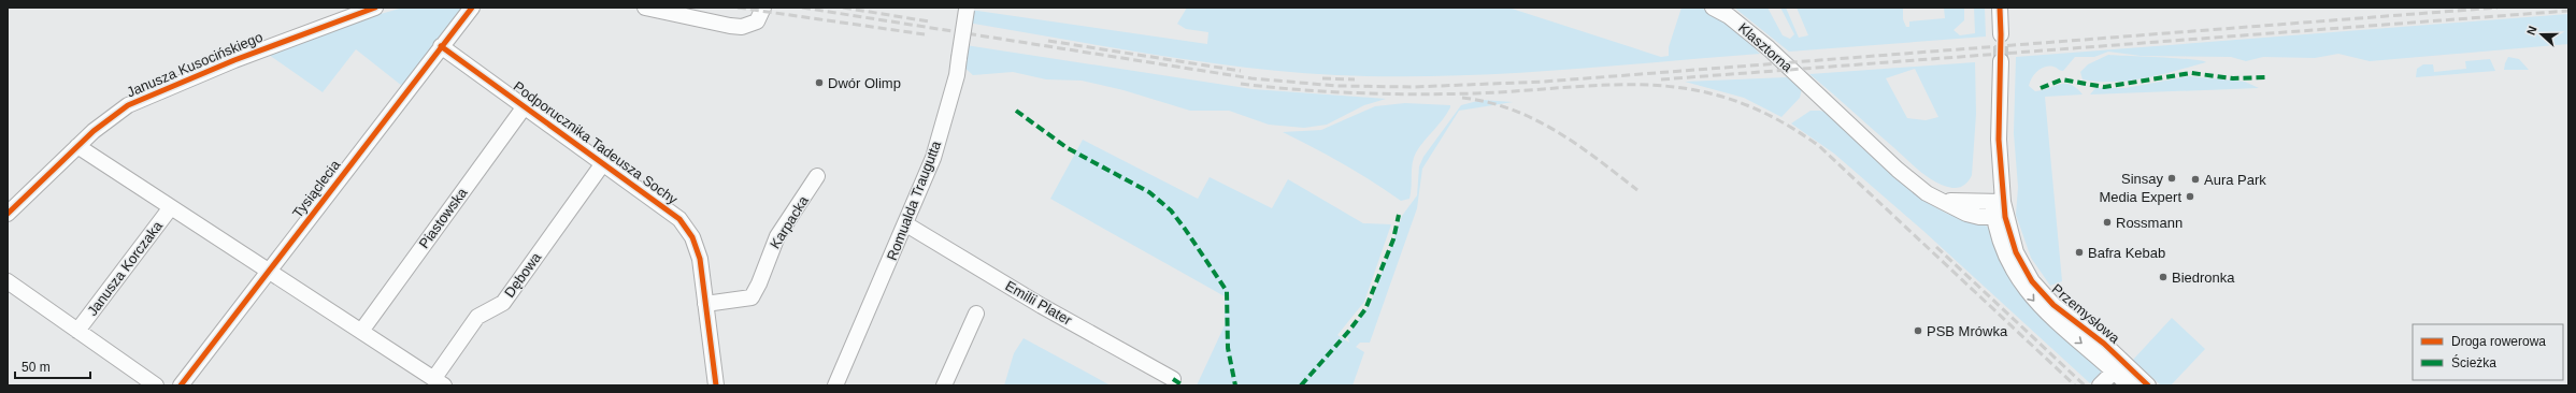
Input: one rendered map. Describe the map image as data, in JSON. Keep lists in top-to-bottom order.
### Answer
{
  "streets": {
    "street": [
      "Klasztorna",
      "Janusza Kusocińskiego",
      "Podporucznika Tadeusza Sochy",
      "Tysiąclecia",
      "Romualda Traugutta",
      "Piastowska",
      "Karpacka",
      "Janusza Korczaka",
      "Dębowa",
      "Emilii Plater",
      "Przemysłowa"
    ]
  },
  "crossings": [
    ["Klasztorna", "Przemysłowa"],
    ["Podporucznika Tadeusza Sochy", "Tysiąclecia"],
    ["Podporucznika Tadeusza Sochy", "Piastowska"],
    ["Podporucznika Tadeusza Sochy", "Karpacka"],
    ["Podporucznika Tadeusza Sochy", "Dębowa"],
    ["Romualda Traugutta", "Emilii Plater"]
  ],
  "places": [
    "Dwór Olimp",
    "Sinsay",
    "Aura Park",
    "Media Expert",
    "Rossmann",
    "Bafra Kebab",
    "Biedronka",
    "PSB Mrówka"
  ],
  "legend": ["Droga rowerowa", "Ścieżka"],
  "scale_bar": "50 m",
  "north": "left"
}
